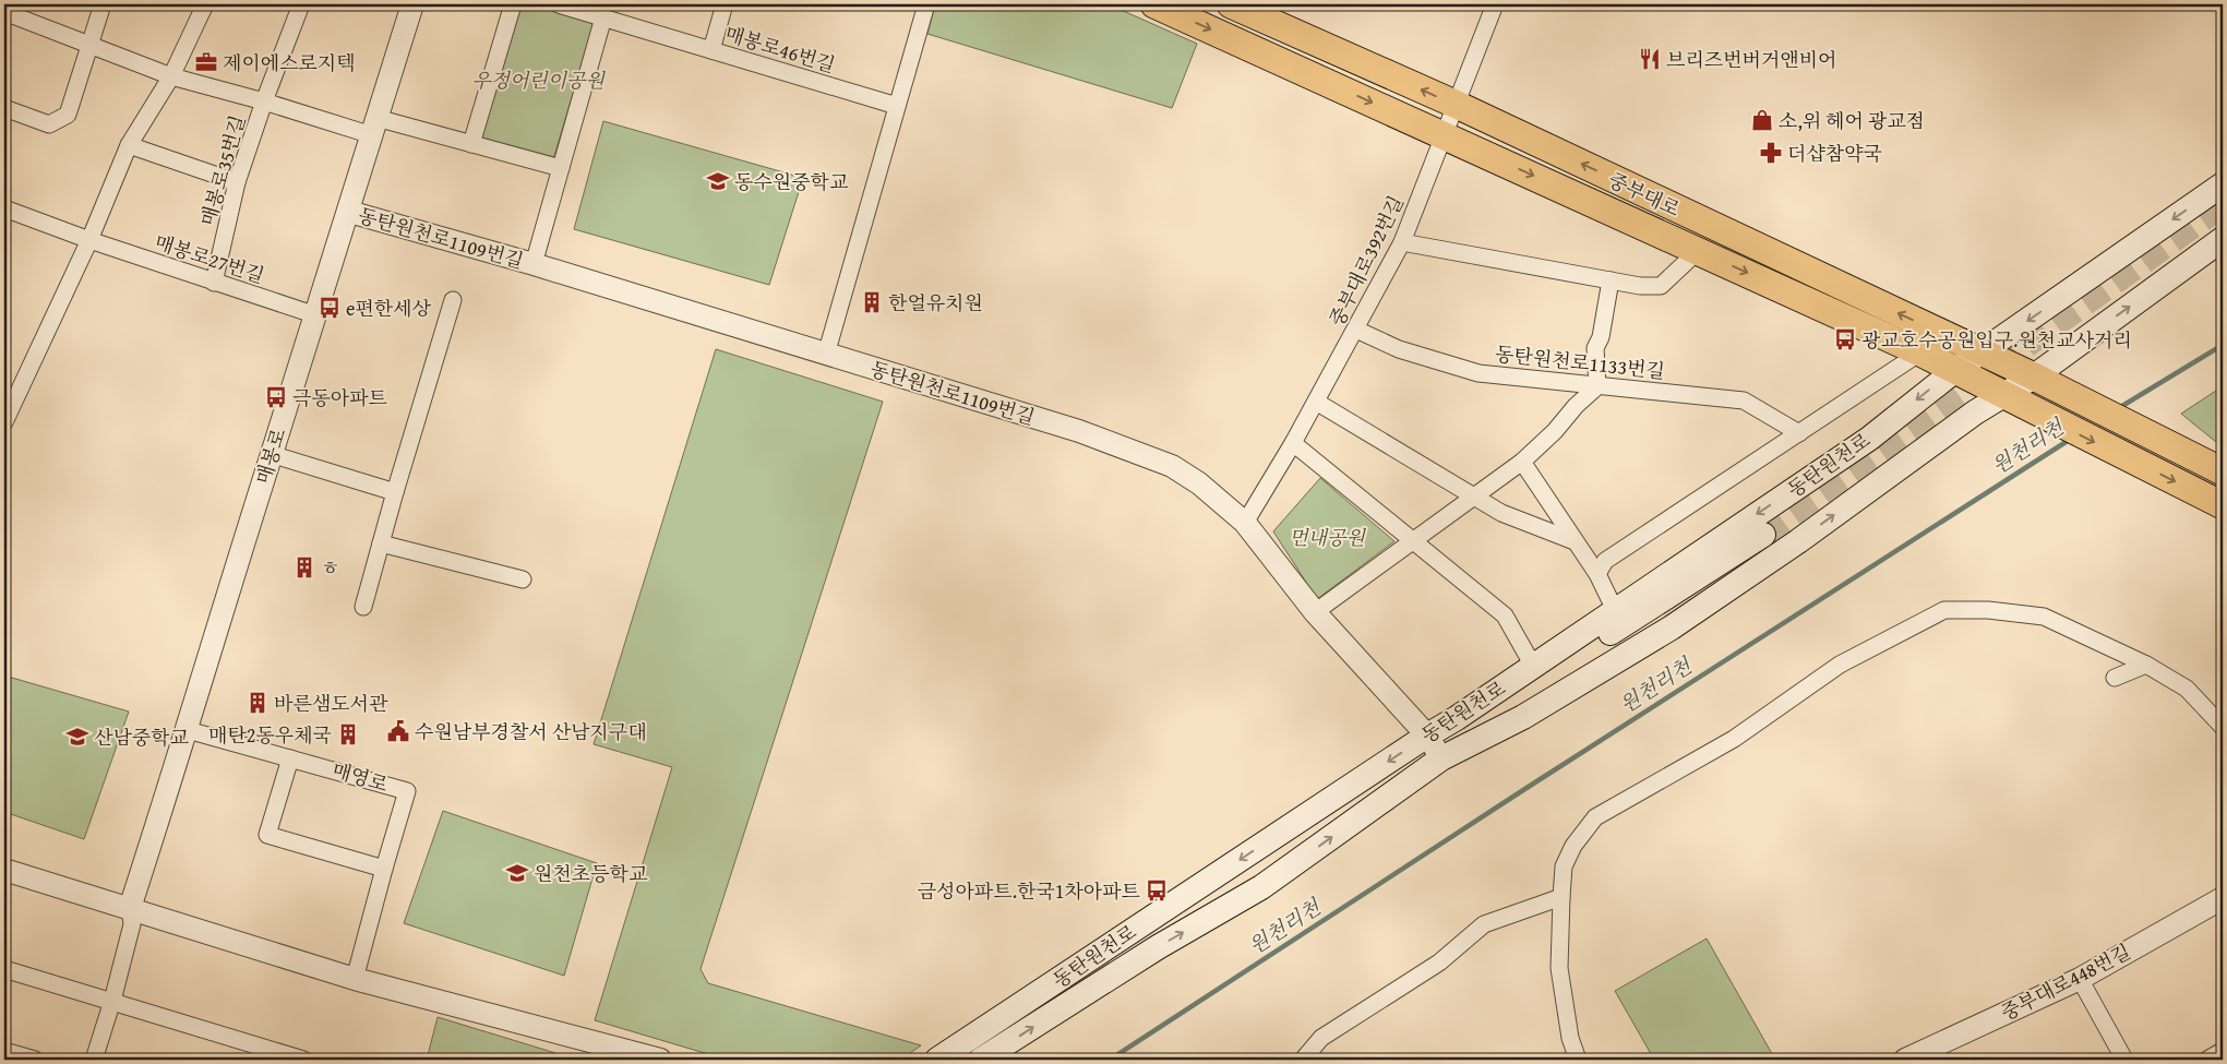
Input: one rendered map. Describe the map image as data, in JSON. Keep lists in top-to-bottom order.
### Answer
{
  "streets": {
    "main road": ["중부대로", "동탄원천로"],
    "street": [
      "매봉로46번길",
      "매봉로35번길",
      "동탄원천로1109번길",
      "매봉로27번길",
      "중부대로392번길",
      "동탄원천로1133번길",
      "매봉로",
      "매영로",
      "중부대로448번길"
    ]
  },
  "crossings": [
    ["매봉로46번길", "동탄원천로1109번길"],
    ["매봉로35번길", "매봉로27번길"],
    ["매봉로35번길", "매봉로"],
    ["중부대로", "중부대로392번길"],
    ["중부대로", "동탄원천로"],
    ["동탄원천로1109번길", "중부대로392번길"],
    ["동탄원천로1109번길", "매봉로"],
    ["동탄원천로1109번길", "동탄원천로"],
    ["매봉로27번길", "매봉로"],
    ["중부대로392번길", "동탄원천로1133번길"],
    ["매봉로", "매영로"]
  ],
  "water": ["원천리천"],
  "parks": ["우정어린이공원", "먼내공원"],
  "places": {
    "restaurant": ["브리즈번버거앤비어"],
    "office": ["제이에스로지텍"],
    "shop": ["소,위 헤어 광교점"],
    "pharmacy": ["더샵참약국"],
    "school or university": ["동수원중학교", "산남중학교", "원천초등학교"],
    "building": [
      "한얼유치원",
      "ㅎ",
      "바른샘도서관",
      "매탄2동우체국"
    ],
    "bus stop": [
      "e편한세상",
      "광교호수공원입구.원천교사거리",
      "극동아파트",
      "금성아파트.한국1차아파트"
    ],
    "public building": ["수원남부경찰서 산남지구대"]
  }
}
